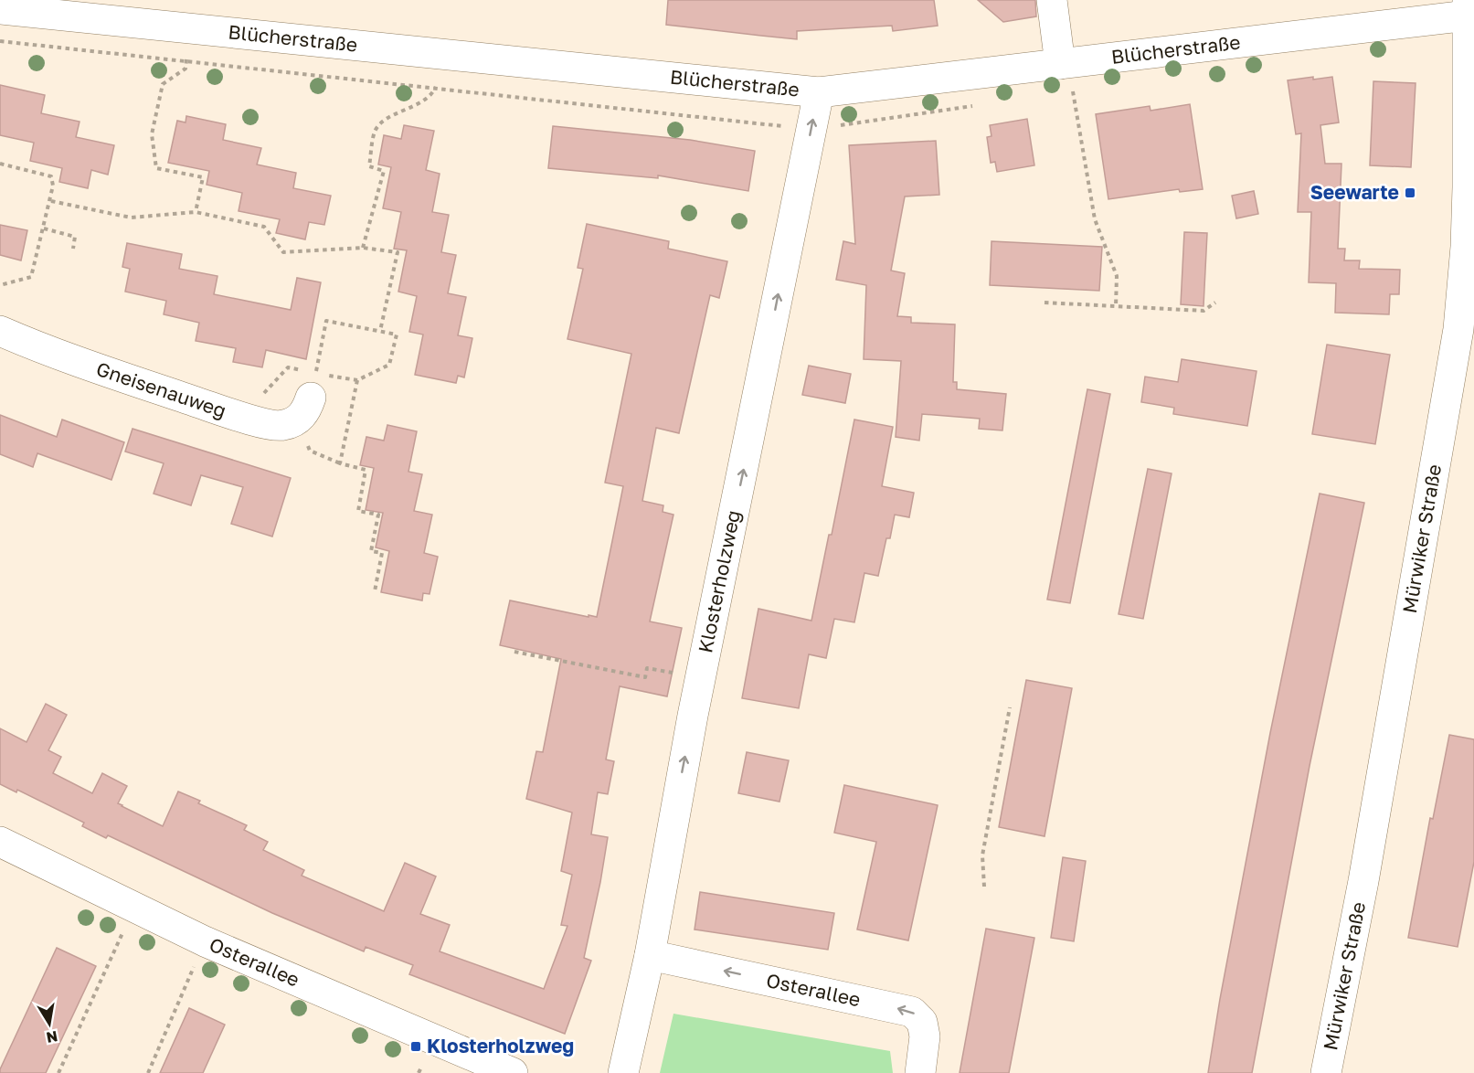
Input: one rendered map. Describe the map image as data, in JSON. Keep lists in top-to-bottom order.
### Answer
{
  "streets": {
    "street": [
      "Blücherstraße",
      "Gneisenauweg",
      "Mürwiker Straße",
      "Klosterholzweg",
      "Osterallee"
    ]
  },
  "crossings": [
    ["Blücherstraße", "Mürwiker Straße"],
    ["Blücherstraße", "Klosterholzweg"],
    ["Klosterholzweg", "Osterallee"]
  ],
  "one_way": ["Klosterholzweg"],
  "places": {
    "transit": ["Seewarte", "Klosterholzweg"]
  },
  "north": "bottom"
}
